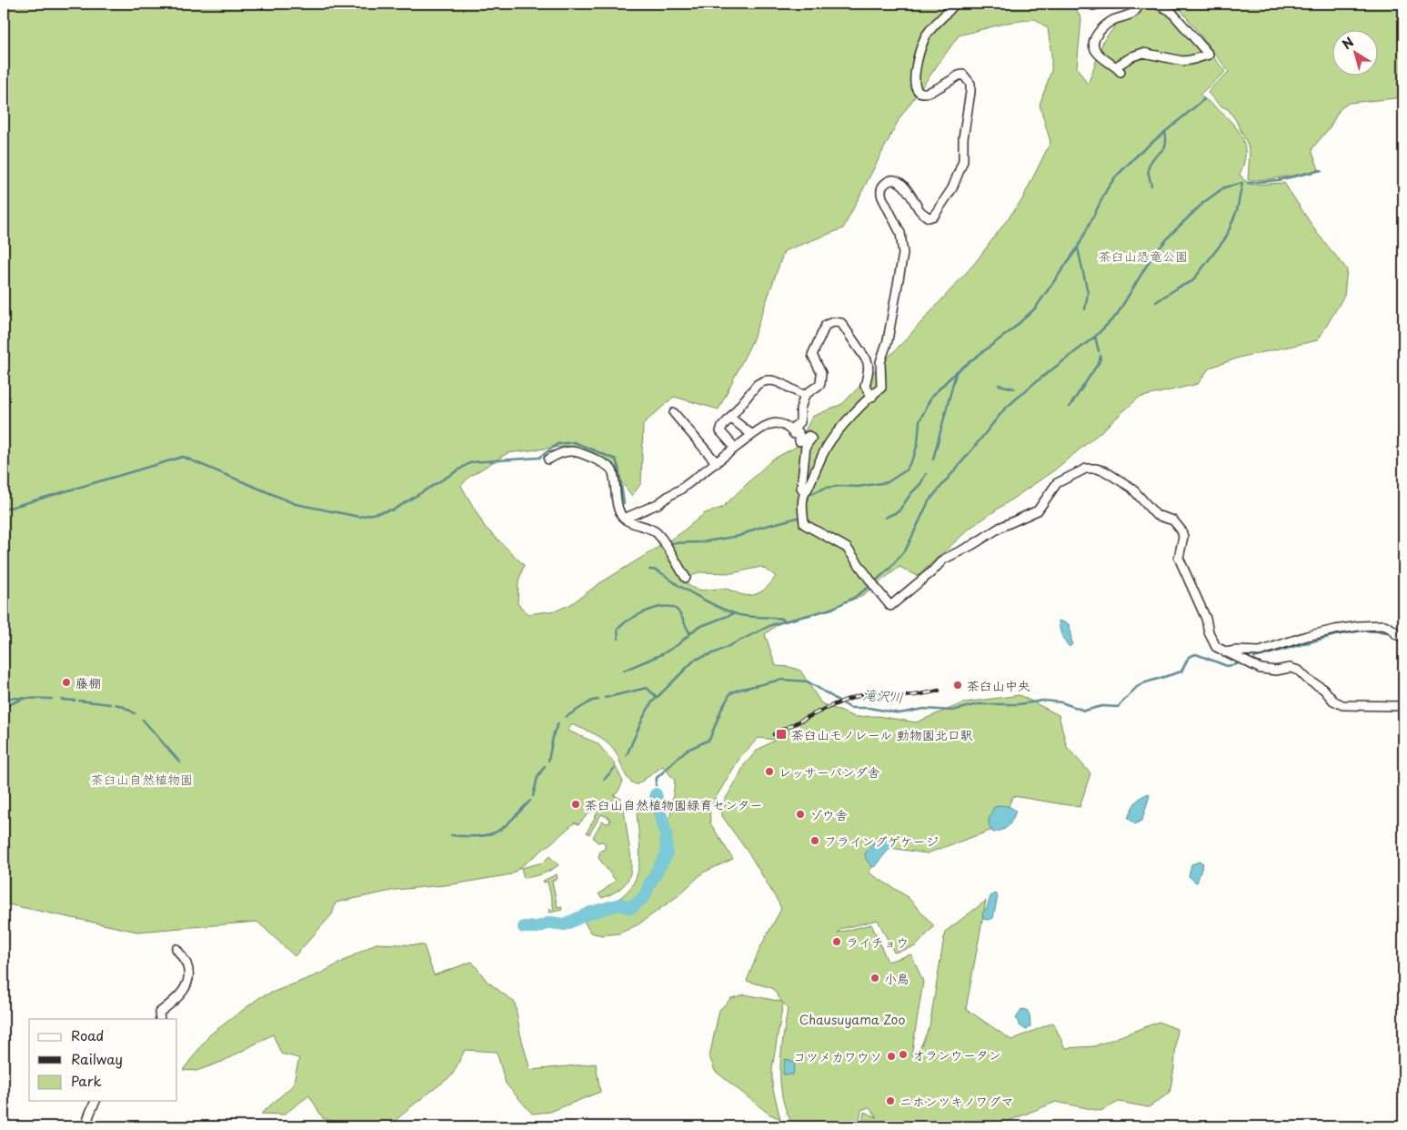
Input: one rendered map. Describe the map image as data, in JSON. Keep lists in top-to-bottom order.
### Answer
{
  "water": ["滝沢川"],
  "parks": ["茶臼山恐竜公園", "茶臼山自然植物園", "Chausuyama Zoo"],
  "places": {
    "other": [
      "藤棚",
      "茶臼山中央",
      "レッサーパンダ舎",
      "茶臼山自然植物園緑育センター",
      "ゾウ舎",
      "フライングゲケージ",
      "ライチョウ",
      "小鳥",
      "オランウータン",
      "コツメカワウソ",
      "ニホンツキノワグマ"
    ],
    "transit": ["茶臼山モノレール 動物園北口駅"]
  },
  "legend": ["Road", "Railway", "Park"],
  "north": "top left"
}
